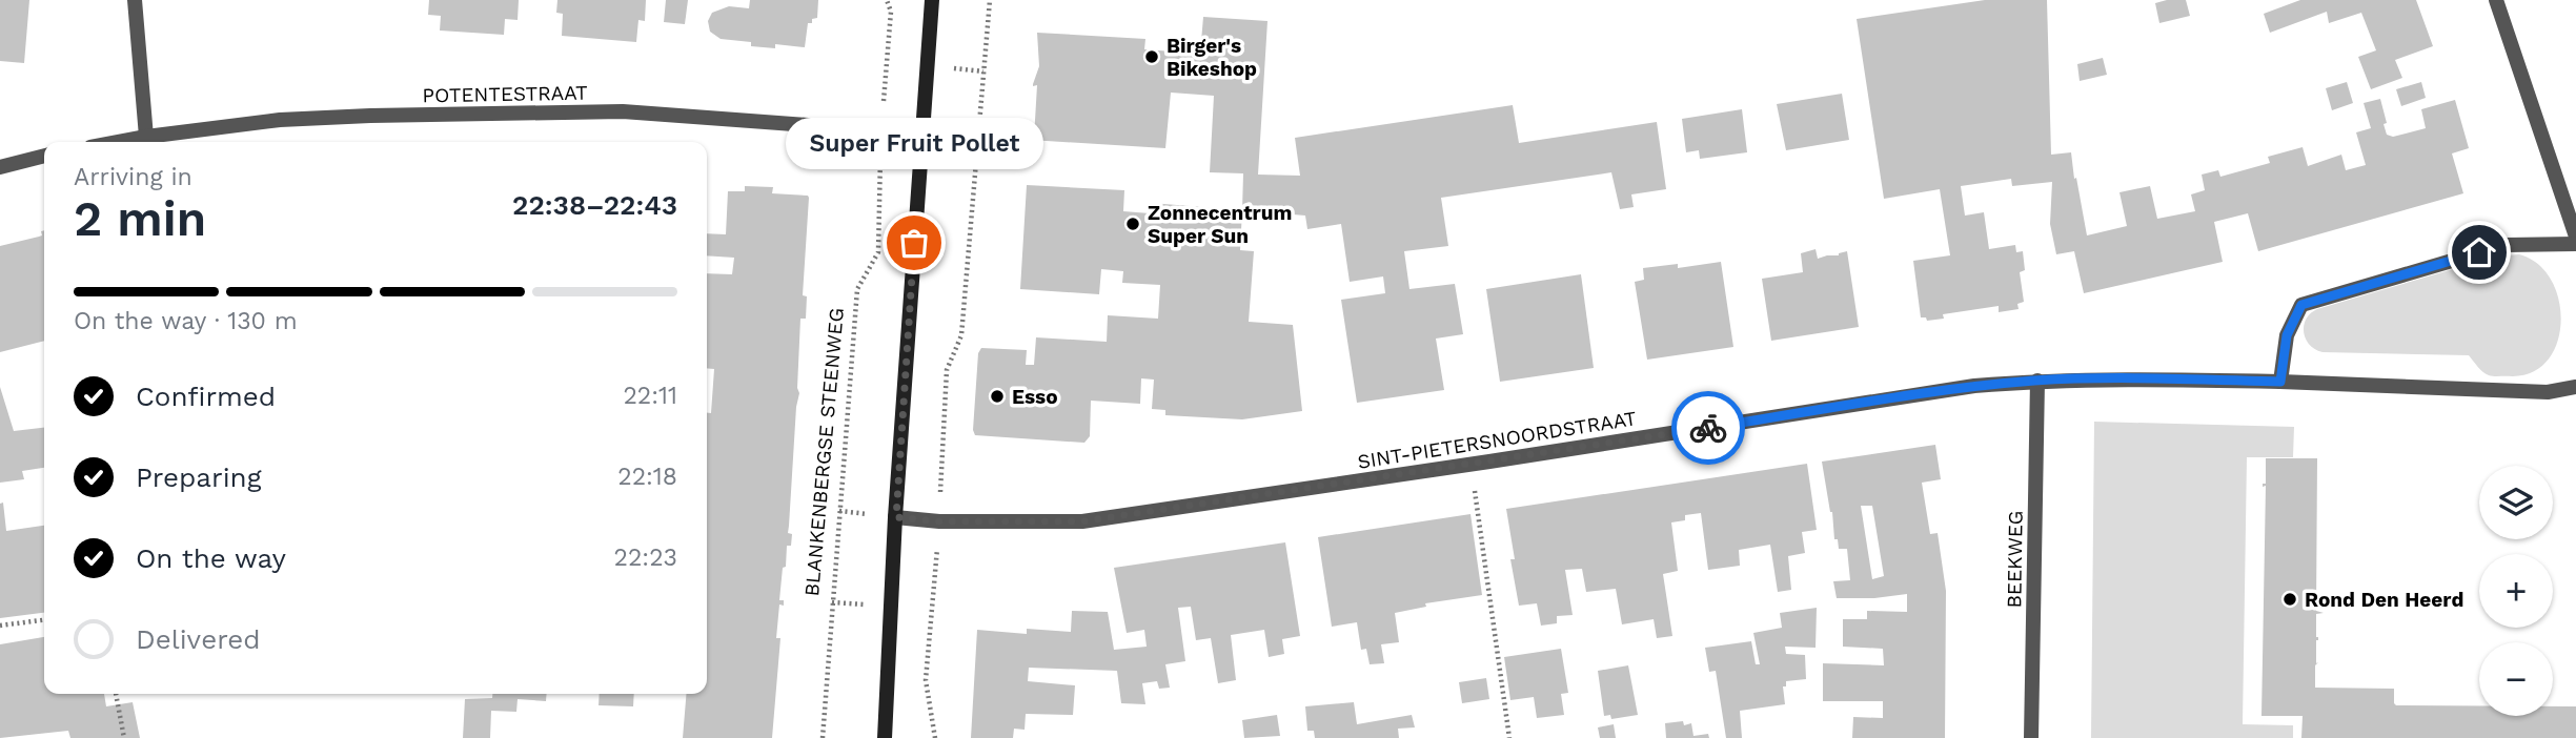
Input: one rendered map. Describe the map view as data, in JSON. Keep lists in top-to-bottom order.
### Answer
{
  "streets": {
    "street": ["POTENTESTRAAT", "SINT-PIETERSNOORDSTRAAT", "BEEKWEG"],
    "path": ["BLANKENBERGSE STEENWEG"]
  },
  "crossings": [
    ["POTENTESTRAAT", "BLANKENBERGSE STEENWEG"],
    ["SINT-PIETERSNOORDSTRAAT", "BEEKWEG"]
  ],
  "places": [
    "Birger's Bikeshop",
    "Zonnecentrum Super Sun",
    "Super Fruit Pollet",
    "Esso",
    "Rond Den Heerd"
  ],
  "page": {
    "bubble": "Super Fruit Pollet",
    "heading": ["2 min", "Arriving in", "22:38–22:43"],
    "bar": "On the way · 130 m",
    "list": [
      ["Confirmed", "22:11"],
      ["Preparing", "22:18"],
      ["On the way", "22:23"],
      "Delivered"
    ],
    "map_buttons": ["+", "−"]
  }
}
